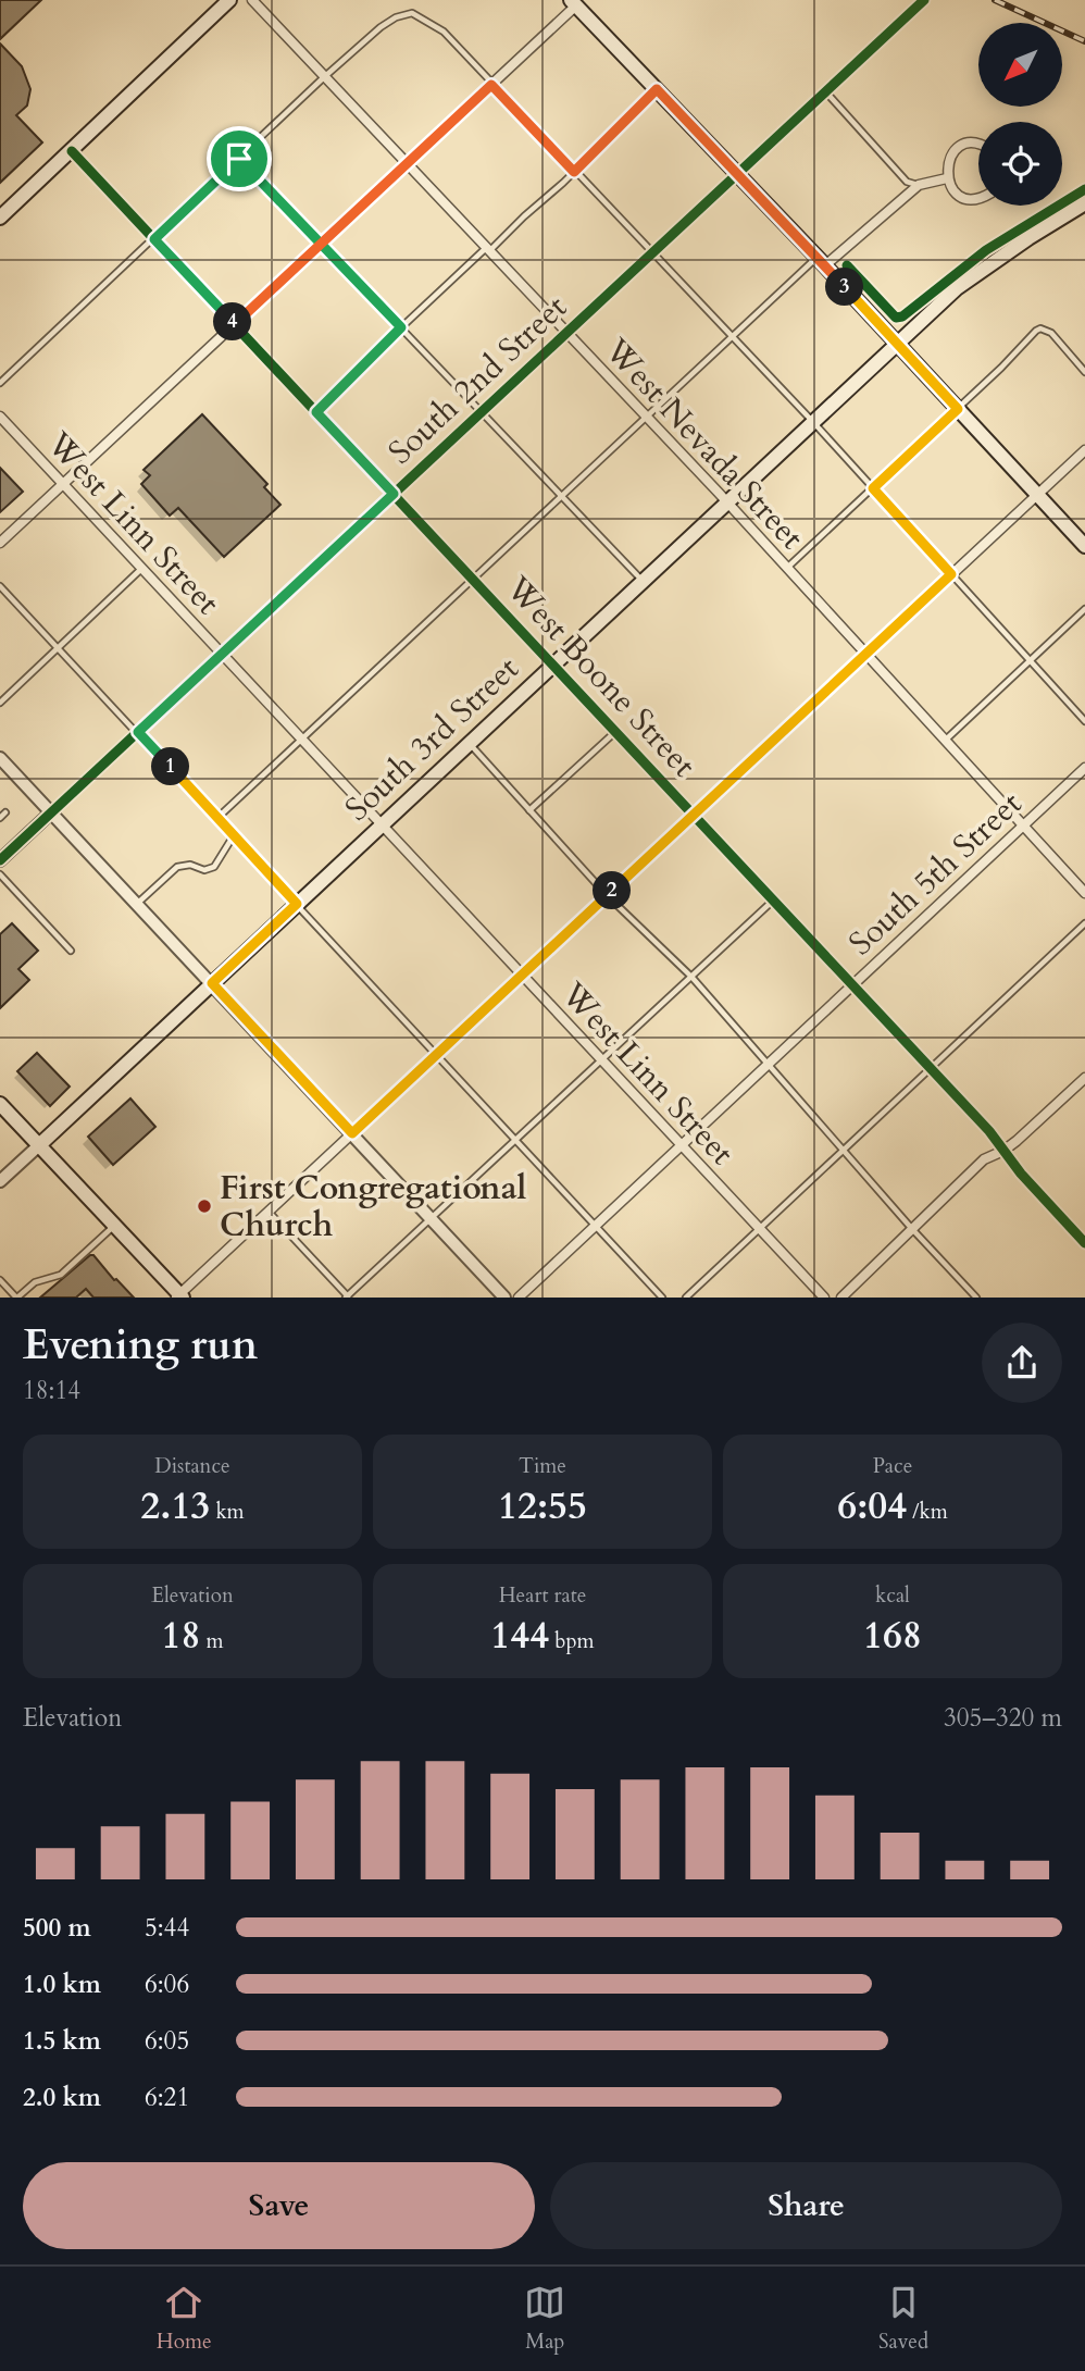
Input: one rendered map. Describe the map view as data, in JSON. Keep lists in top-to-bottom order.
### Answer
{
  "streets": {
    "main road": ["South 3rd Street"],
    "street": [
      "South 2nd Street",
      "West Nevada Street",
      "West Linn Street",
      "West Boone Street",
      "South 5th Street"
    ]
  },
  "crossings": [
    ["South 2nd Street", "West Nevada Street"],
    ["South 2nd Street", "West Linn Street"],
    ["South 2nd Street", "West Boone Street"],
    ["West Nevada Street", "South 3rd Street"],
    ["West Nevada Street", "South 5th Street"],
    ["West Linn Street", "South 3rd Street"],
    ["West Linn Street", "South 5th Street"],
    ["West Boone Street", "South 3rd Street"],
    ["West Boone Street", "South 5th Street"]
  ],
  "places": ["First Congregational Church"],
  "north": "bottom left",
  "page": {
    "pins": [
      "3",
      "4",
      "1",
      "2"
    ],
    "heading": ["Evening run", "18:14"],
    "stats": [
      ["Distance", "2.13 km"],
      ["Time", "12:55"],
      ["Pace", "6:04 /km"],
      ["Elevation", "18 m"],
      ["Heart rate", "144 bpm"],
      ["kcal", "168"]
    ],
    "chart": ["Elevation", "305–320 m"],
    "list": [
      {
        "name": "500 m",
        "note": "5:44"
      },
      {
        "name": "1.0 km",
        "note": "6:06"
      },
      {
        "name": "1.5 km",
        "note": "6:05"
      },
      {
        "name": "2.0 km",
        "note": "6:21"
      }
    ],
    "buttons": ["Save", "Share"],
    "tabs": ["Home", "Map", "Saved"]
  }
}
